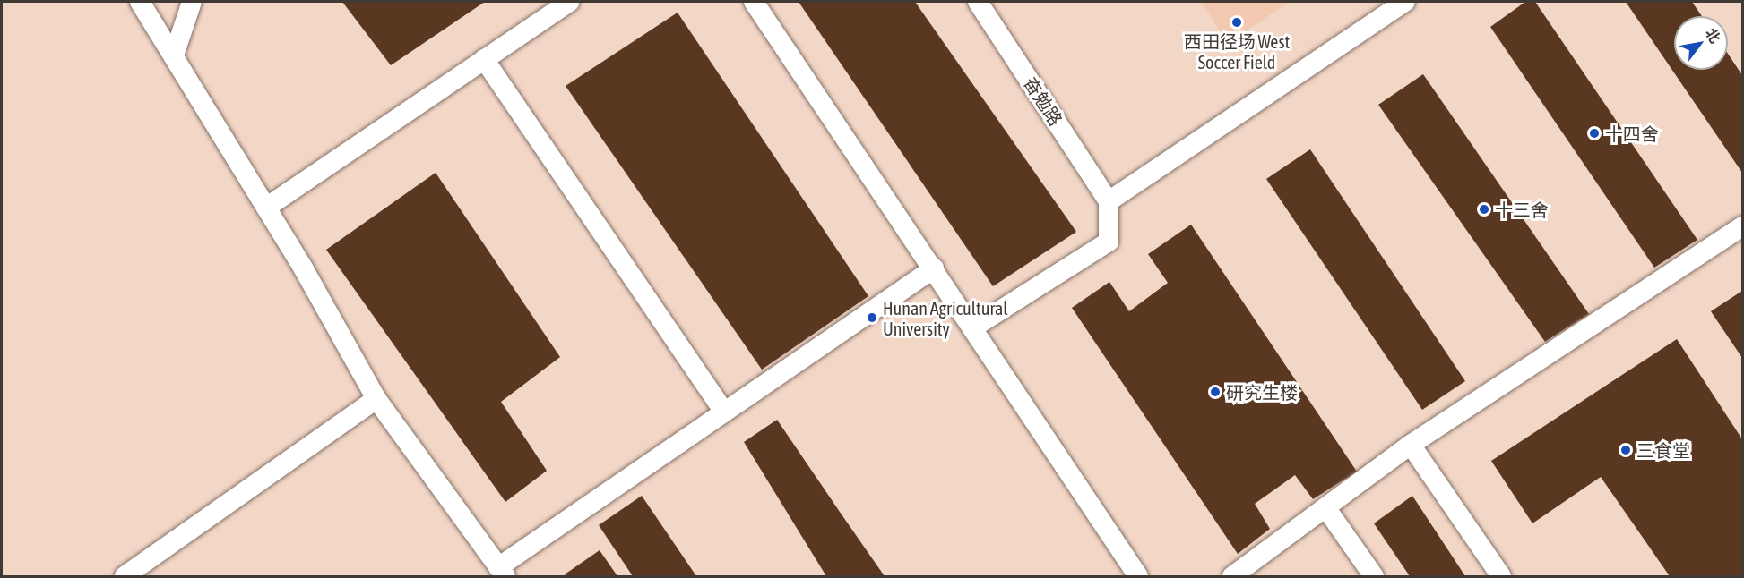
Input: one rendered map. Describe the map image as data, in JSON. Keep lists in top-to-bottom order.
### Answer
{
  "streets": {
    "street": ["奋勉路"]
  },
  "places": [
    "西田径场 West Soccer Field",
    "十四舍",
    "十三舍",
    "Hunan Agricultural University",
    "研究生楼",
    "三食堂"
  ],
  "north": "top right"
}
